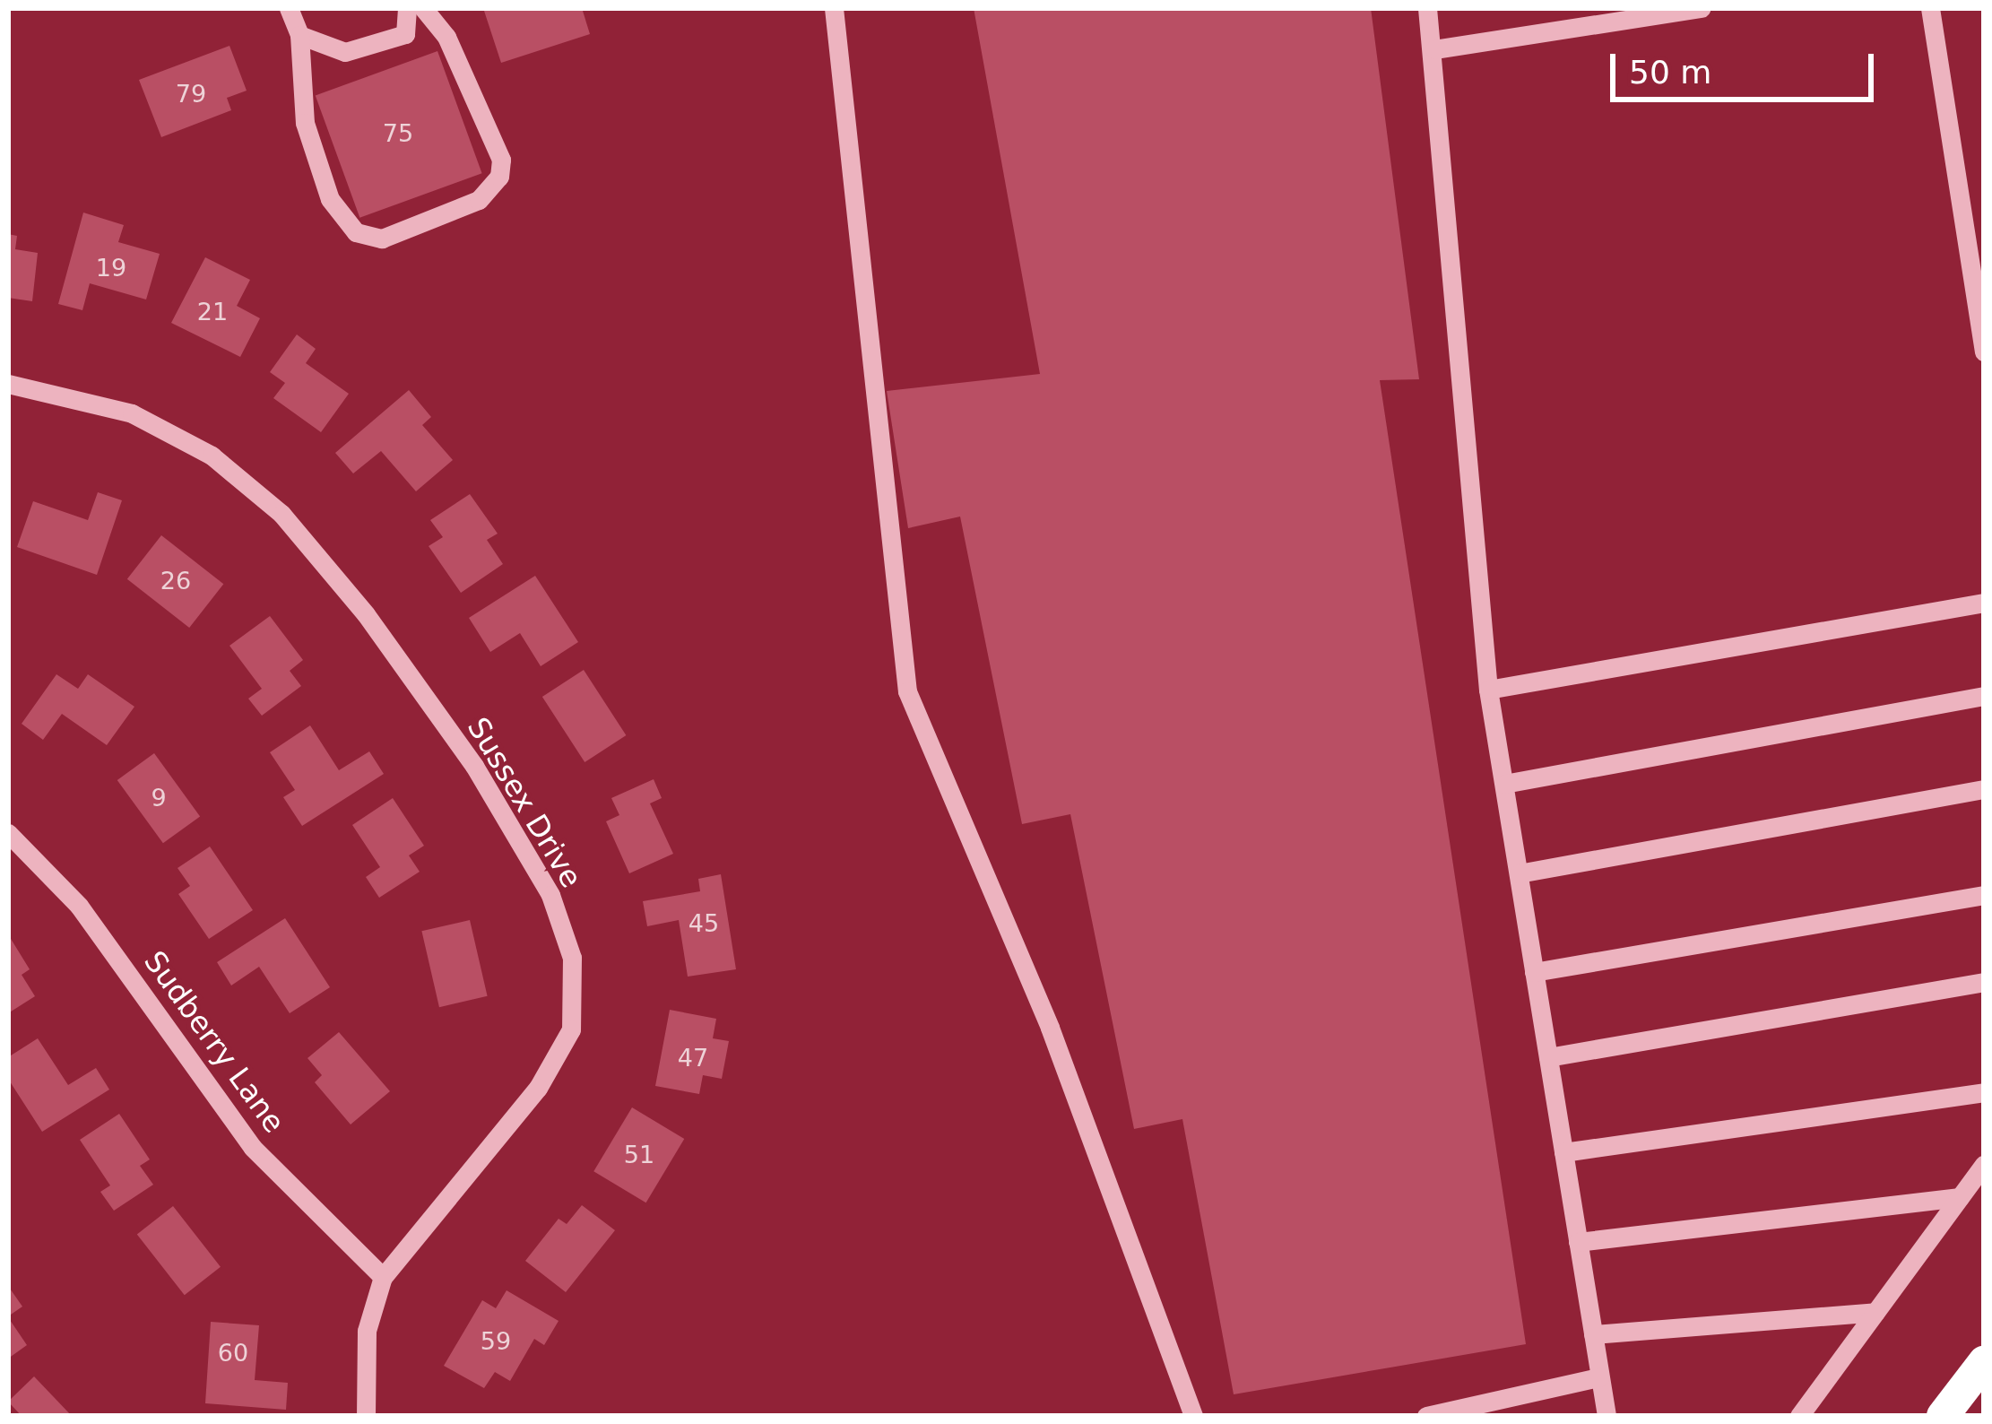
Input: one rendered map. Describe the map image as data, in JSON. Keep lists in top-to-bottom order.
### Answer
{
  "streets": {
    "street": ["Sussex Drive", "Sudberry Lane"]
  },
  "crossings": [
    ["Sussex Drive", "Sudberry Lane"]
  ],
  "house_numbers": [
    "79",
    "75",
    "19",
    "21",
    "26",
    "9",
    "45",
    "47",
    "51",
    "59",
    "60"
  ],
  "scale_bar": "50 m"
}
